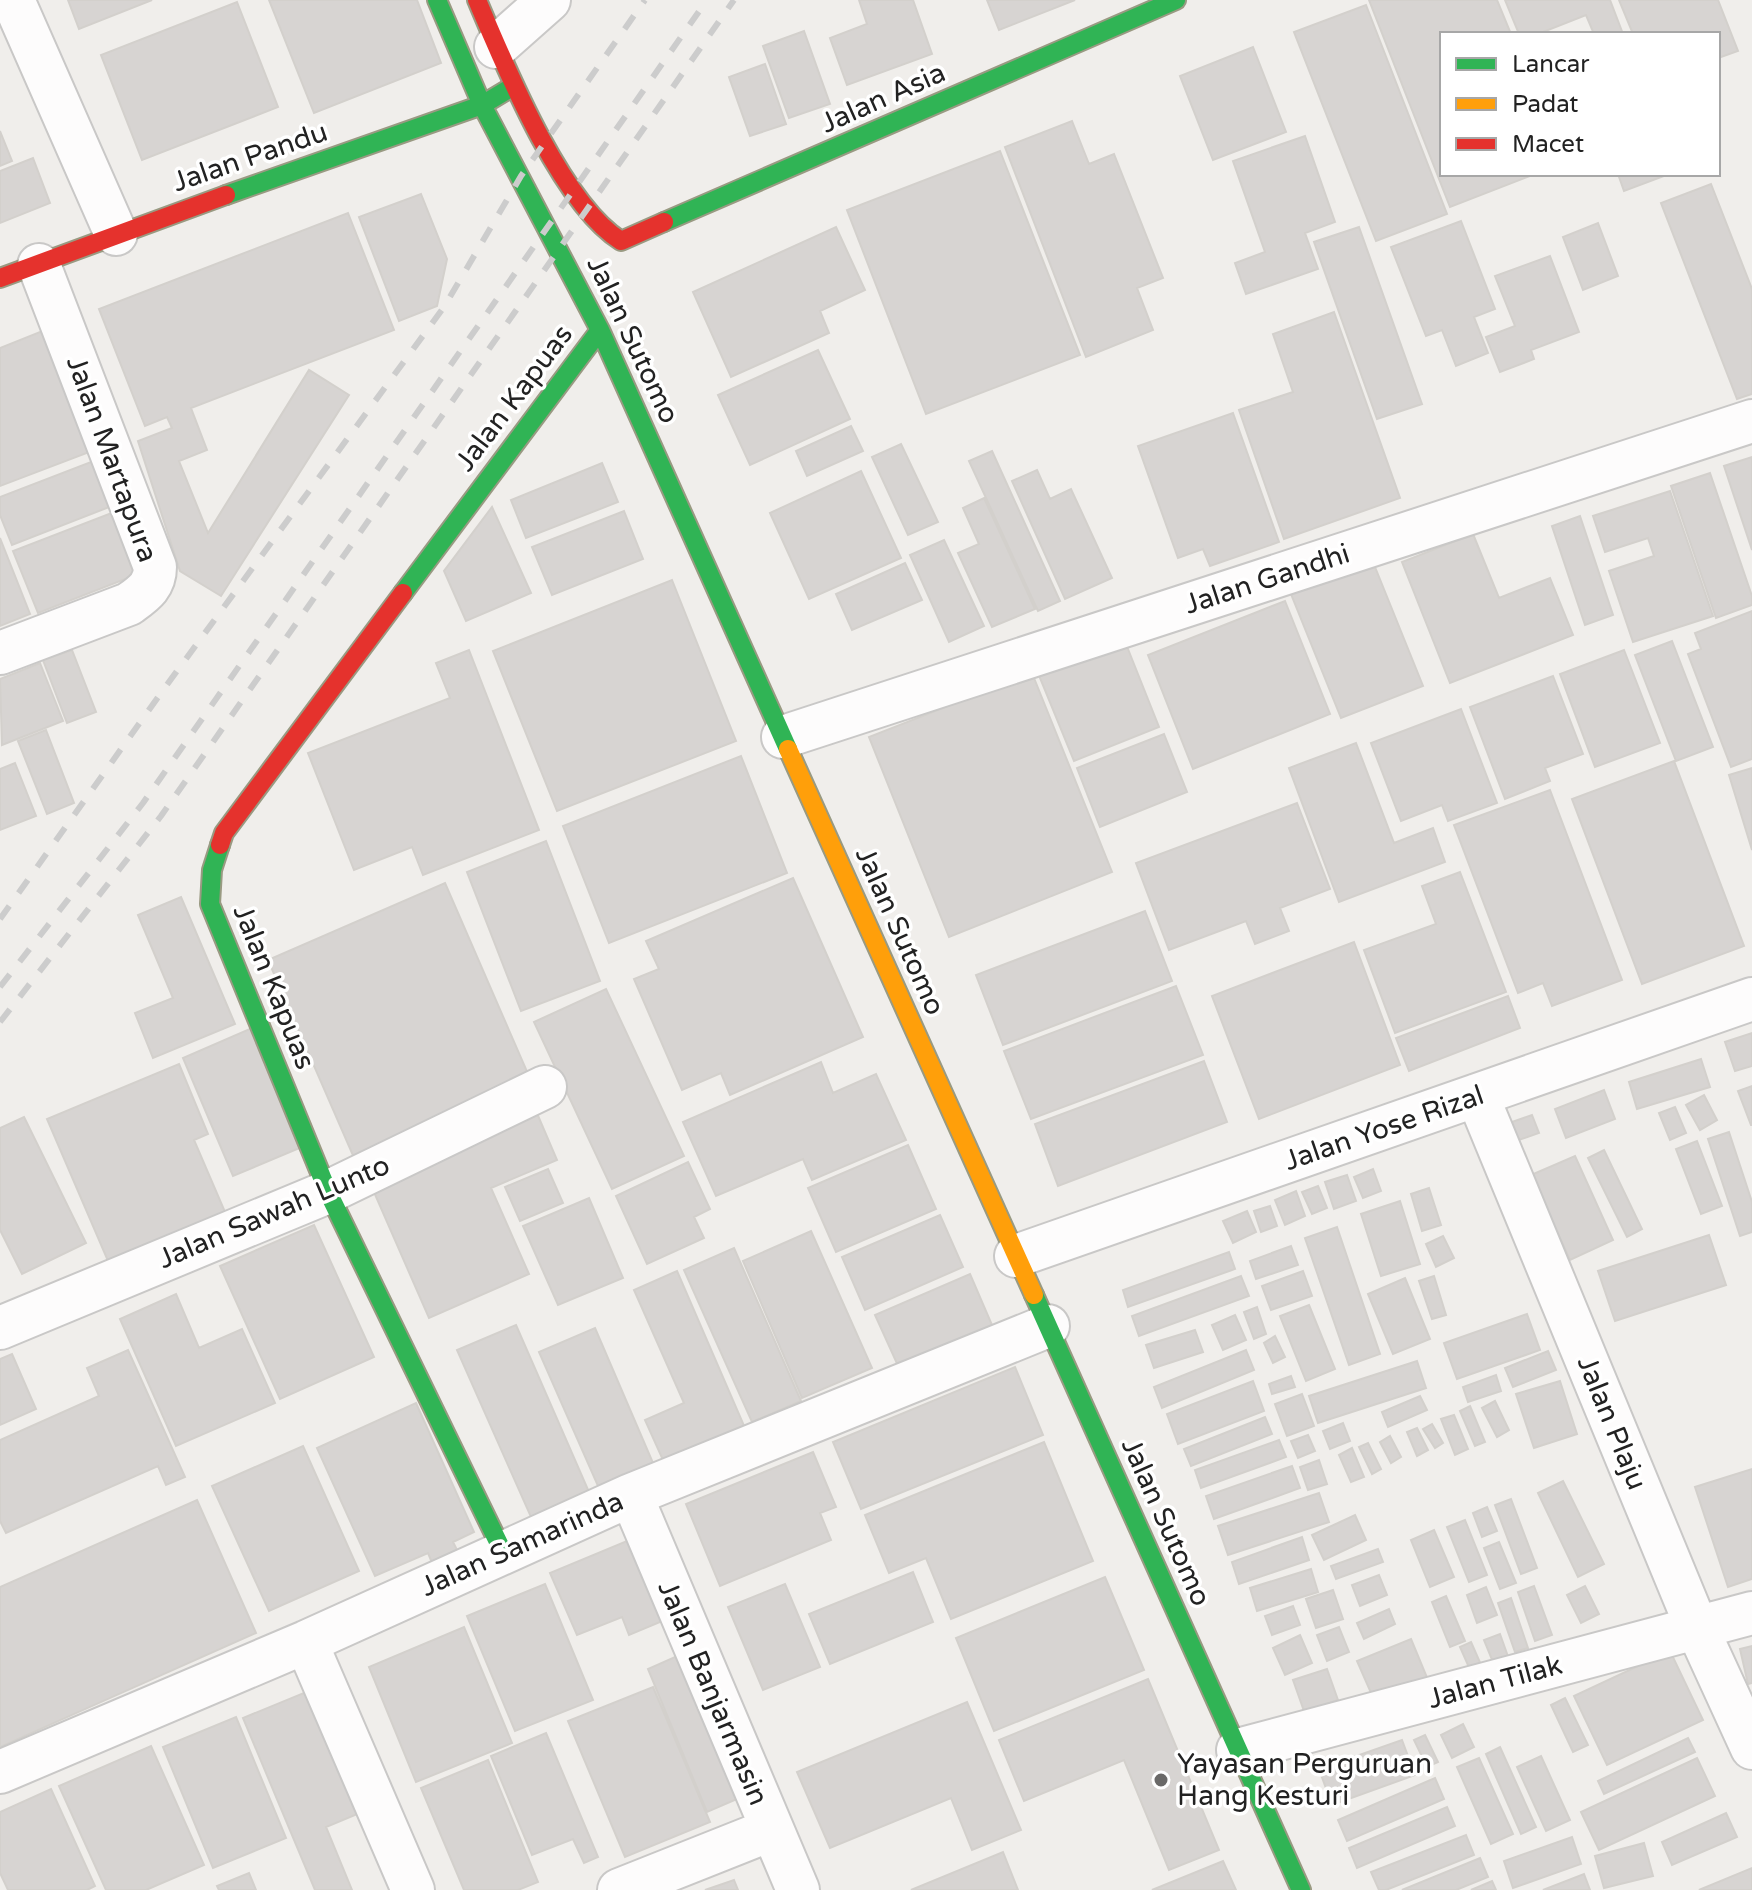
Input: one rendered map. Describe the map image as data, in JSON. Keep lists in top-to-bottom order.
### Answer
{
  "streets": {
    "main road": [
      "Jalan Asia",
      "Jalan Pandu",
      "Jalan Sutomo",
      "Jalan Kapuas"
    ],
    "street": [
      "Jalan Martapura",
      "Jalan Gandhi",
      "Jalan Yose Rizal",
      "Jalan Sawah Lunto",
      "Jalan Plaju",
      "Jalan Samarinda",
      "Jalan Tilak",
      "Jalan Banjarmasin"
    ]
  },
  "crossings": [
    ["Jalan Asia", "Jalan Sutomo"],
    ["Jalan Pandu", "Jalan Sutomo"],
    ["Jalan Pandu", "Jalan Martapura"],
    ["Jalan Sutomo", "Jalan Kapuas"],
    ["Jalan Sutomo", "Jalan Gandhi"],
    ["Jalan Sutomo", "Jalan Yose Rizal"],
    ["Jalan Sutomo", "Jalan Samarinda"],
    ["Jalan Sutomo", "Jalan Tilak"],
    ["Jalan Kapuas", "Jalan Sawah Lunto"],
    ["Jalan Kapuas", "Jalan Samarinda"],
    ["Jalan Yose Rizal", "Jalan Plaju"],
    ["Jalan Plaju", "Jalan Tilak"],
    ["Jalan Samarinda", "Jalan Banjarmasin"]
  ],
  "places": ["Yayasan Perguruan Hang Kesturi"],
  "legend": ["Lancar", "Padat", "Macet"]
}
